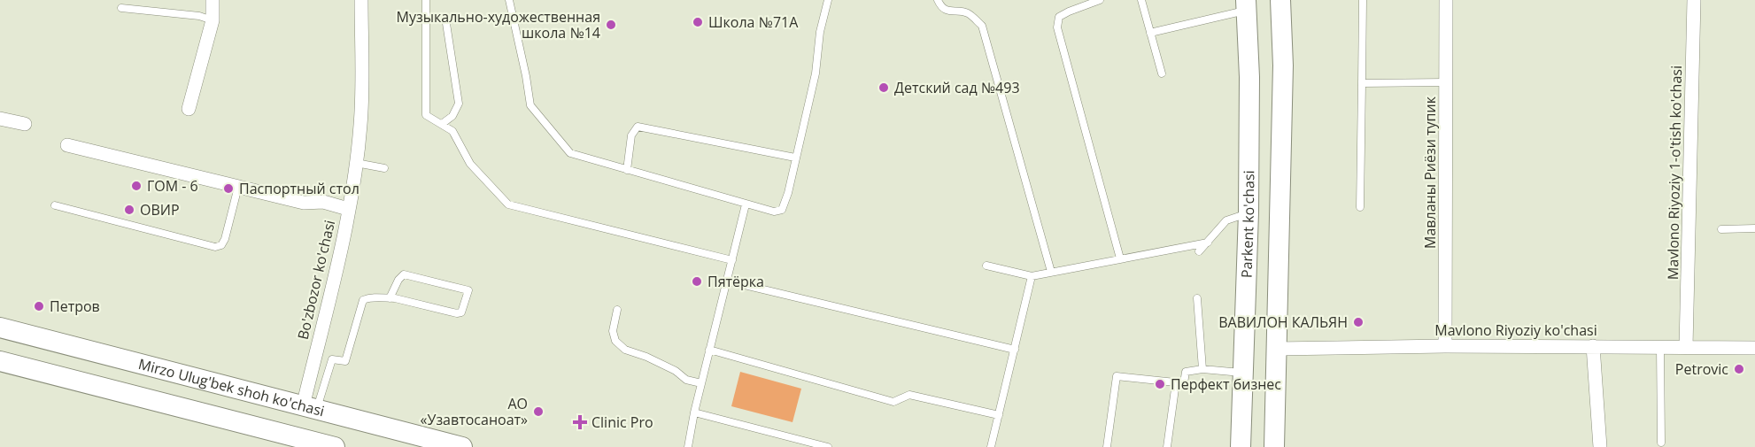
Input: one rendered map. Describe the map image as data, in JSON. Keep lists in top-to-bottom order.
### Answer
{
  "streets": {
    "main road": ["Parkent ko'chasi", "Mirzo Ulug'bek shoh ko'chasi"],
    "street": [
      "Мавланы Риёзи тупик",
      "Mavlono Riyoziy 1-o'tish ko'chasi",
      "Bo'zbozor ko'chasi",
      "Mavlono Riyoziy ko'chasi"
    ]
  },
  "crossings": [
    ["Мавланы Риёзи тупик", "Mavlono Riyoziy ko'chasi"],
    ["Mavlono Riyoziy 1-o'tish ko'chasi", "Mavlono Riyoziy ko'chasi"],
    ["Bo'zbozor ko'chasi", "Mirzo Ulug'bek shoh ko'chasi"]
  ],
  "places": {
    "other": [
      "Школа №71А",
      "Музыкально-художественная школа №14",
      "Детский сад №493",
      "ГОМ - 6",
      "Паспортный стол",
      "ОВИР",
      "Пятёрка",
      "Петров",
      "ВАВИЛОН КАЛЬЯН",
      "Petrovic",
      "Перфект бизнес",
      "АО «Узавтосаноат»"
    ],
    "health": ["Clinic Pro"]
  }
}
